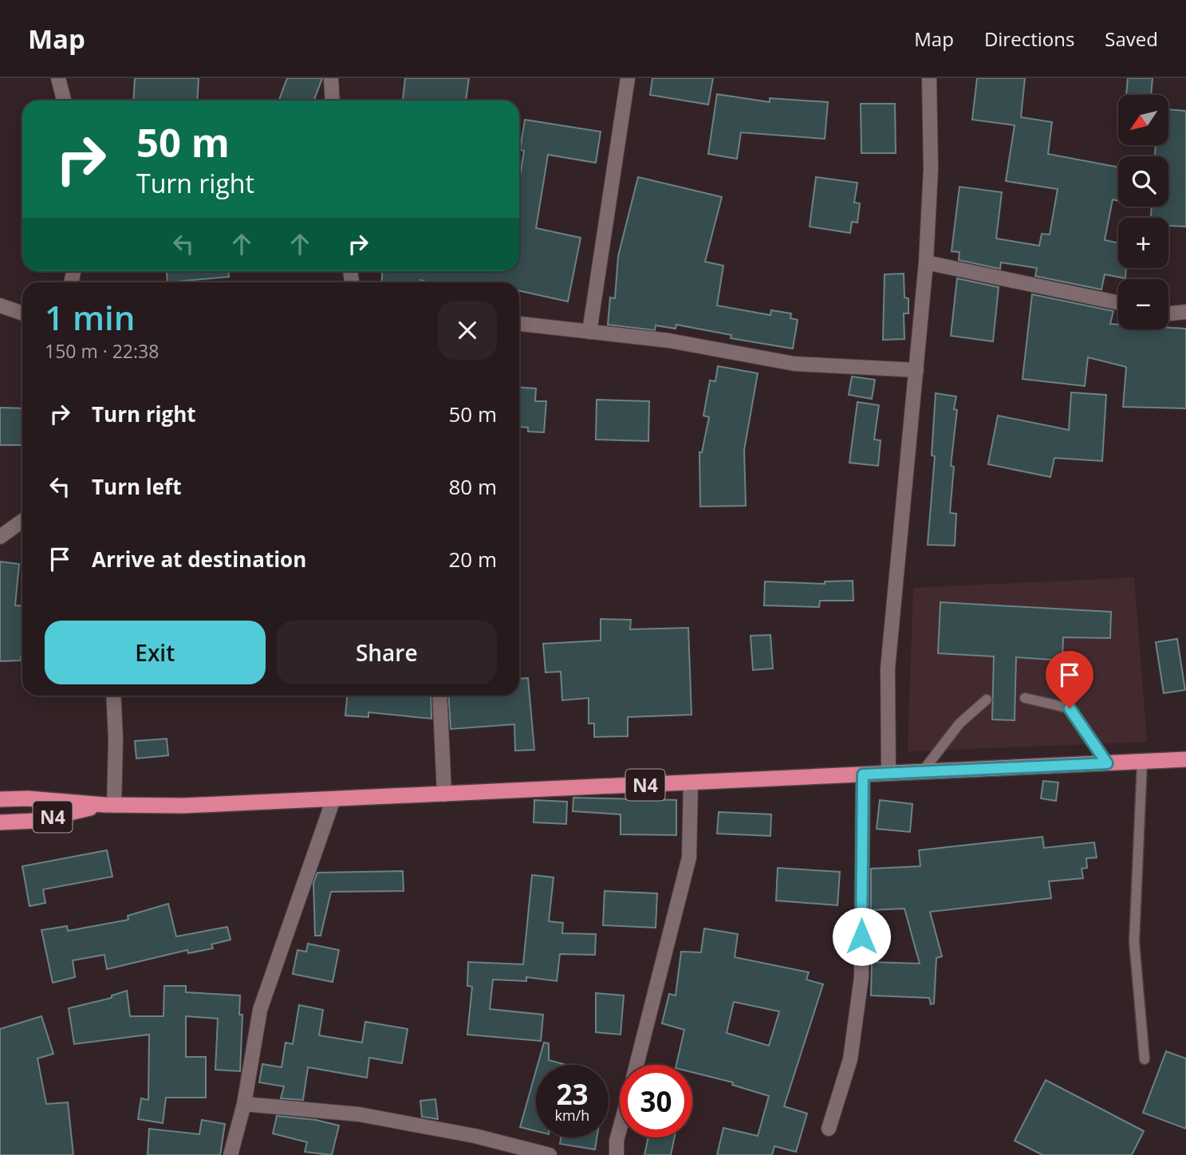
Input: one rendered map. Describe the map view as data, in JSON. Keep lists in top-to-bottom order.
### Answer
{
  "streets": {
    "highway": ["N4"]
  },
  "north": "bottom left",
  "page": {
    "header": "Map",
    "nav": ["Map", "Directions", "Saved"],
    "map_buttons": ["+", "−"],
    "turn": ["50 m", "Turn right"],
    "heading": ["1 min", "150 m · 22:38"],
    "list": [
      {
        "name": "Turn right",
        "value": "50 m"
      },
      {
        "name": "Turn left",
        "value": "80 m"
      },
      {
        "name": "Arrive at destination",
        "value": "20 m"
      }
    ],
    "buttons": ["Exit", "Share"],
    "speed": "23 km/h",
    "limit": "30"
  }
}
